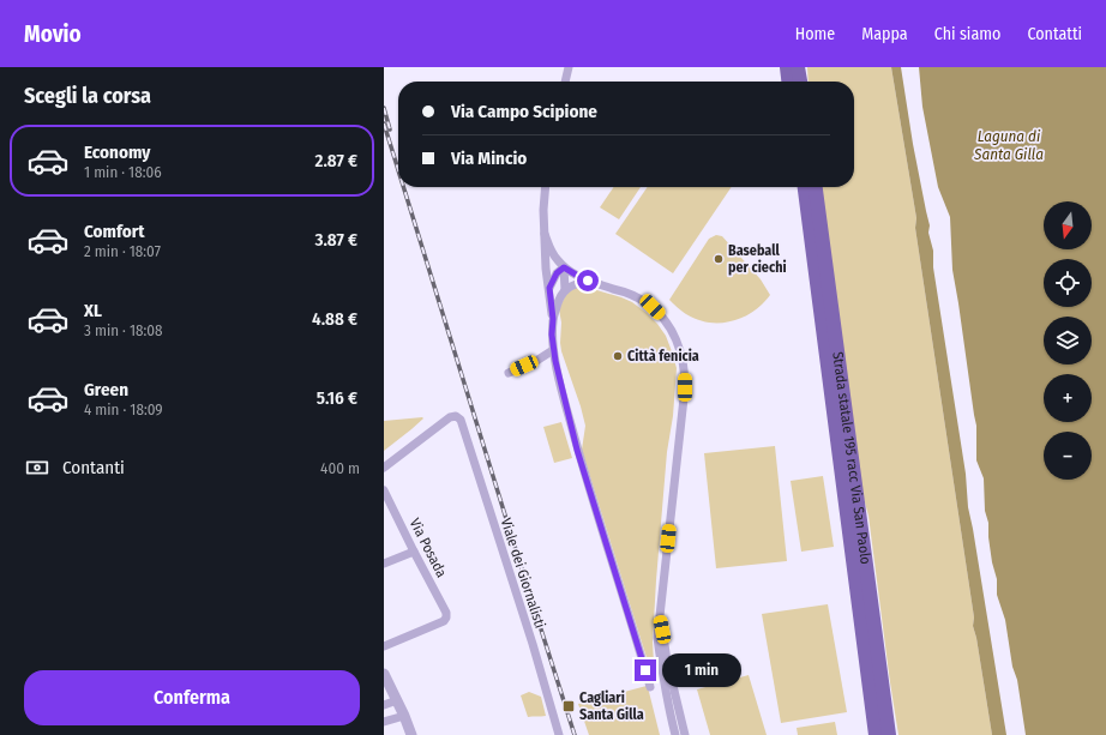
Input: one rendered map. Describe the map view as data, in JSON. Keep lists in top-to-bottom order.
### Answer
{
  "streets": {
    "highway": ["Strada statale 195 racc Via San Paolo"],
    "street": ["Via Posada", "Viale dei Giornalisti"]
  },
  "water": ["Laguna di Santa Gilla"],
  "places": {
    "other": ["Baseball per ciechi", "Città fenicia"],
    "transit": ["Cagliari Santa Gilla"]
  },
  "north": "bottom",
  "page": {
    "header": "Movio",
    "nav": [
      "Home",
      "Mappa",
      "Chi siamo",
      "Contatti"
    ],
    "heading": "Scegli la corsa",
    "banner": ["Via Campo Scipione", "Via Mincio"],
    "list": [
      {
        "name": "Economy",
        "note": "1 min · 18:06",
        "value": "2.87 €"
      },
      {
        "name": "Comfort",
        "note": "2 min · 18:07",
        "value": "3.87 €"
      },
      {
        "name": "XL",
        "note": "3 min · 18:08",
        "value": "4.88 €"
      },
      {
        "name": "Green",
        "note": "4 min · 18:09",
        "value": "5.16 €"
      }
    ],
    "map_buttons": ["+", "−"],
    "pay": ["Contanti", "400 m"],
    "bubble": "1 min",
    "buttons": "Conferma"
  }
}
